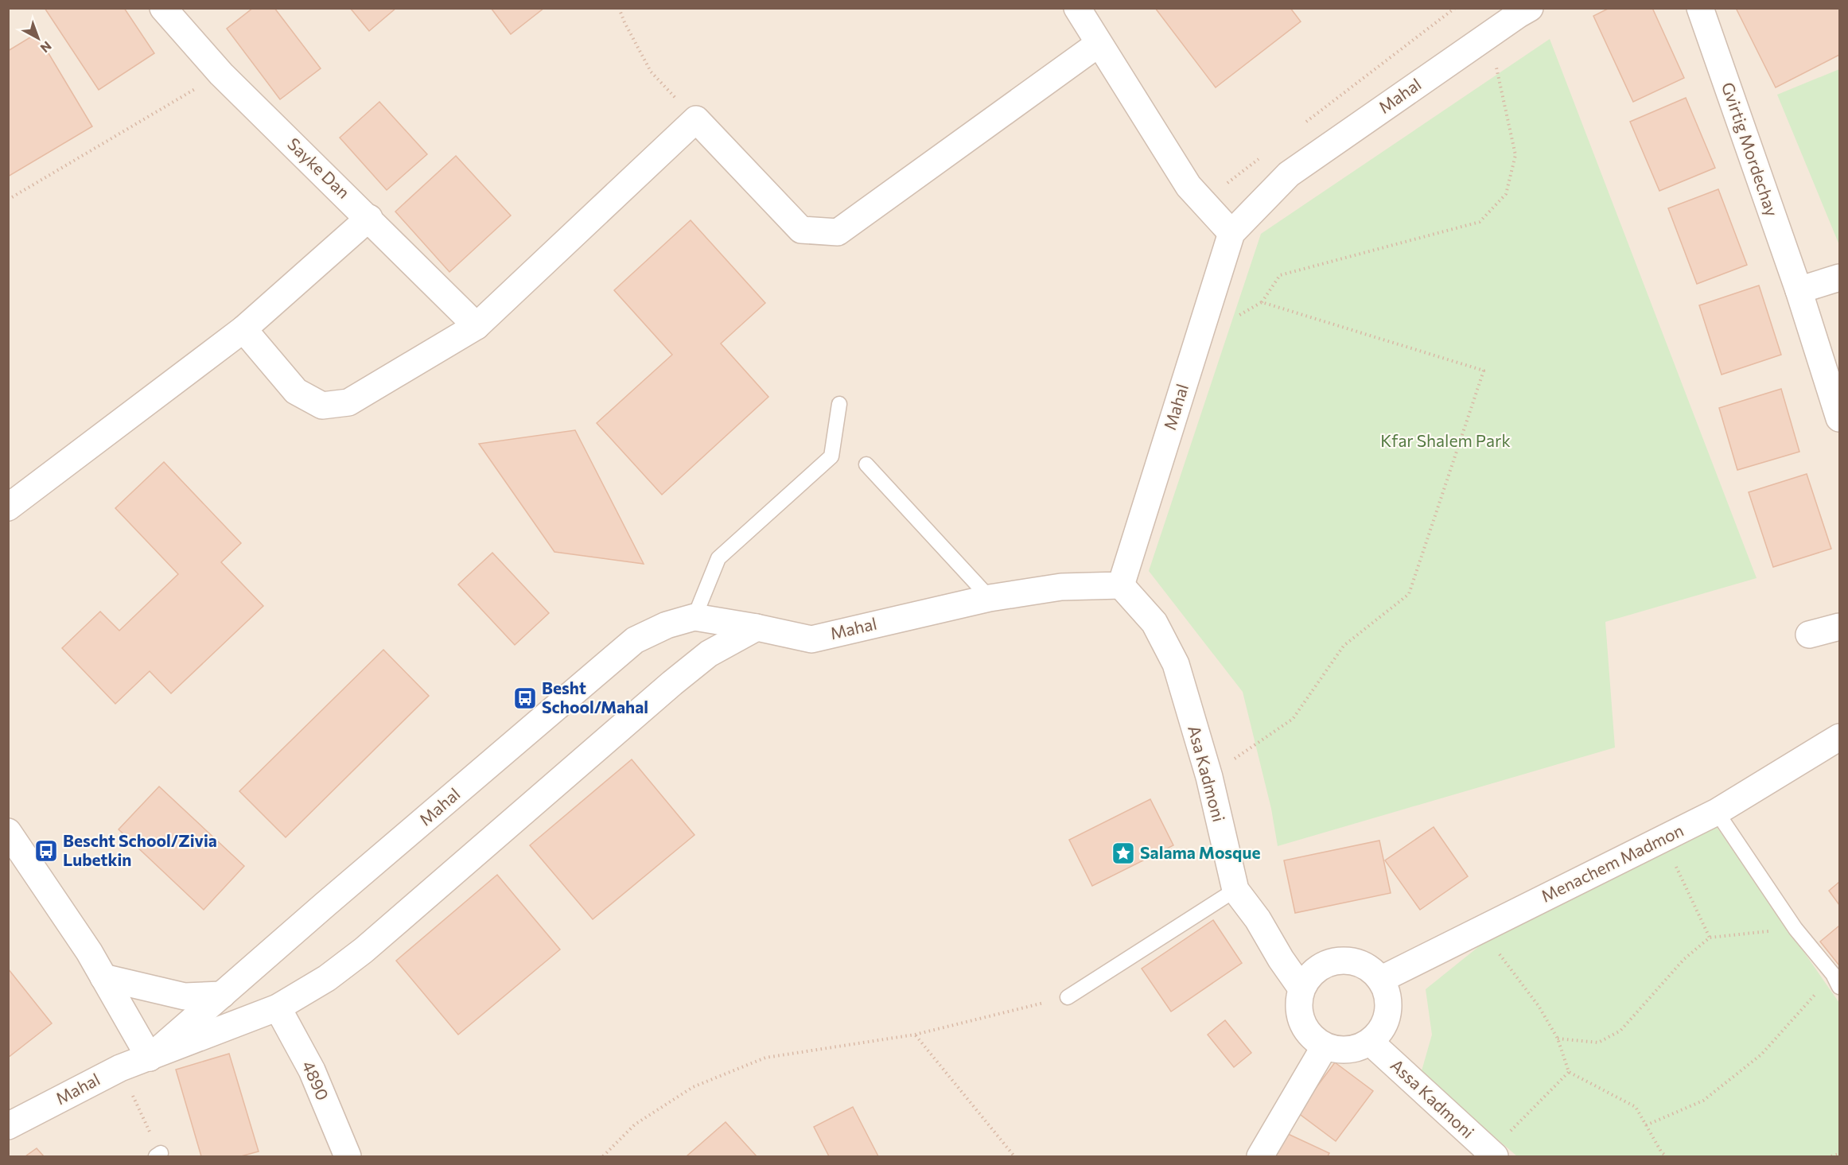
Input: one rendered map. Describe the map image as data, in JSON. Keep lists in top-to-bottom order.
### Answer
{
  "streets": {
    "street": [
      "Mahal",
      "Gvirtig Mordechay",
      "Sayke Dan",
      "Asa Kadmoni",
      "Menachem Madmon",
      "4890",
      "Assa Kadmoni"
    ]
  },
  "crossings": [
    ["Mahal", "Asa Kadmoni"],
    ["Mahal", "4890"],
    ["Asa Kadmoni", "Menachem Madmon"],
    ["Asa Kadmoni", "Assa Kadmoni"],
    ["Menachem Madmon", "Assa Kadmoni"]
  ],
  "parks": ["Kfar Shalem Park"],
  "places": {
    "bus stop": ["Besht School/Mahal", "Bescht School/Zivia Lubetkin"],
    "place": ["Salama Mosque"]
  },
  "north": "bottom right"
}
